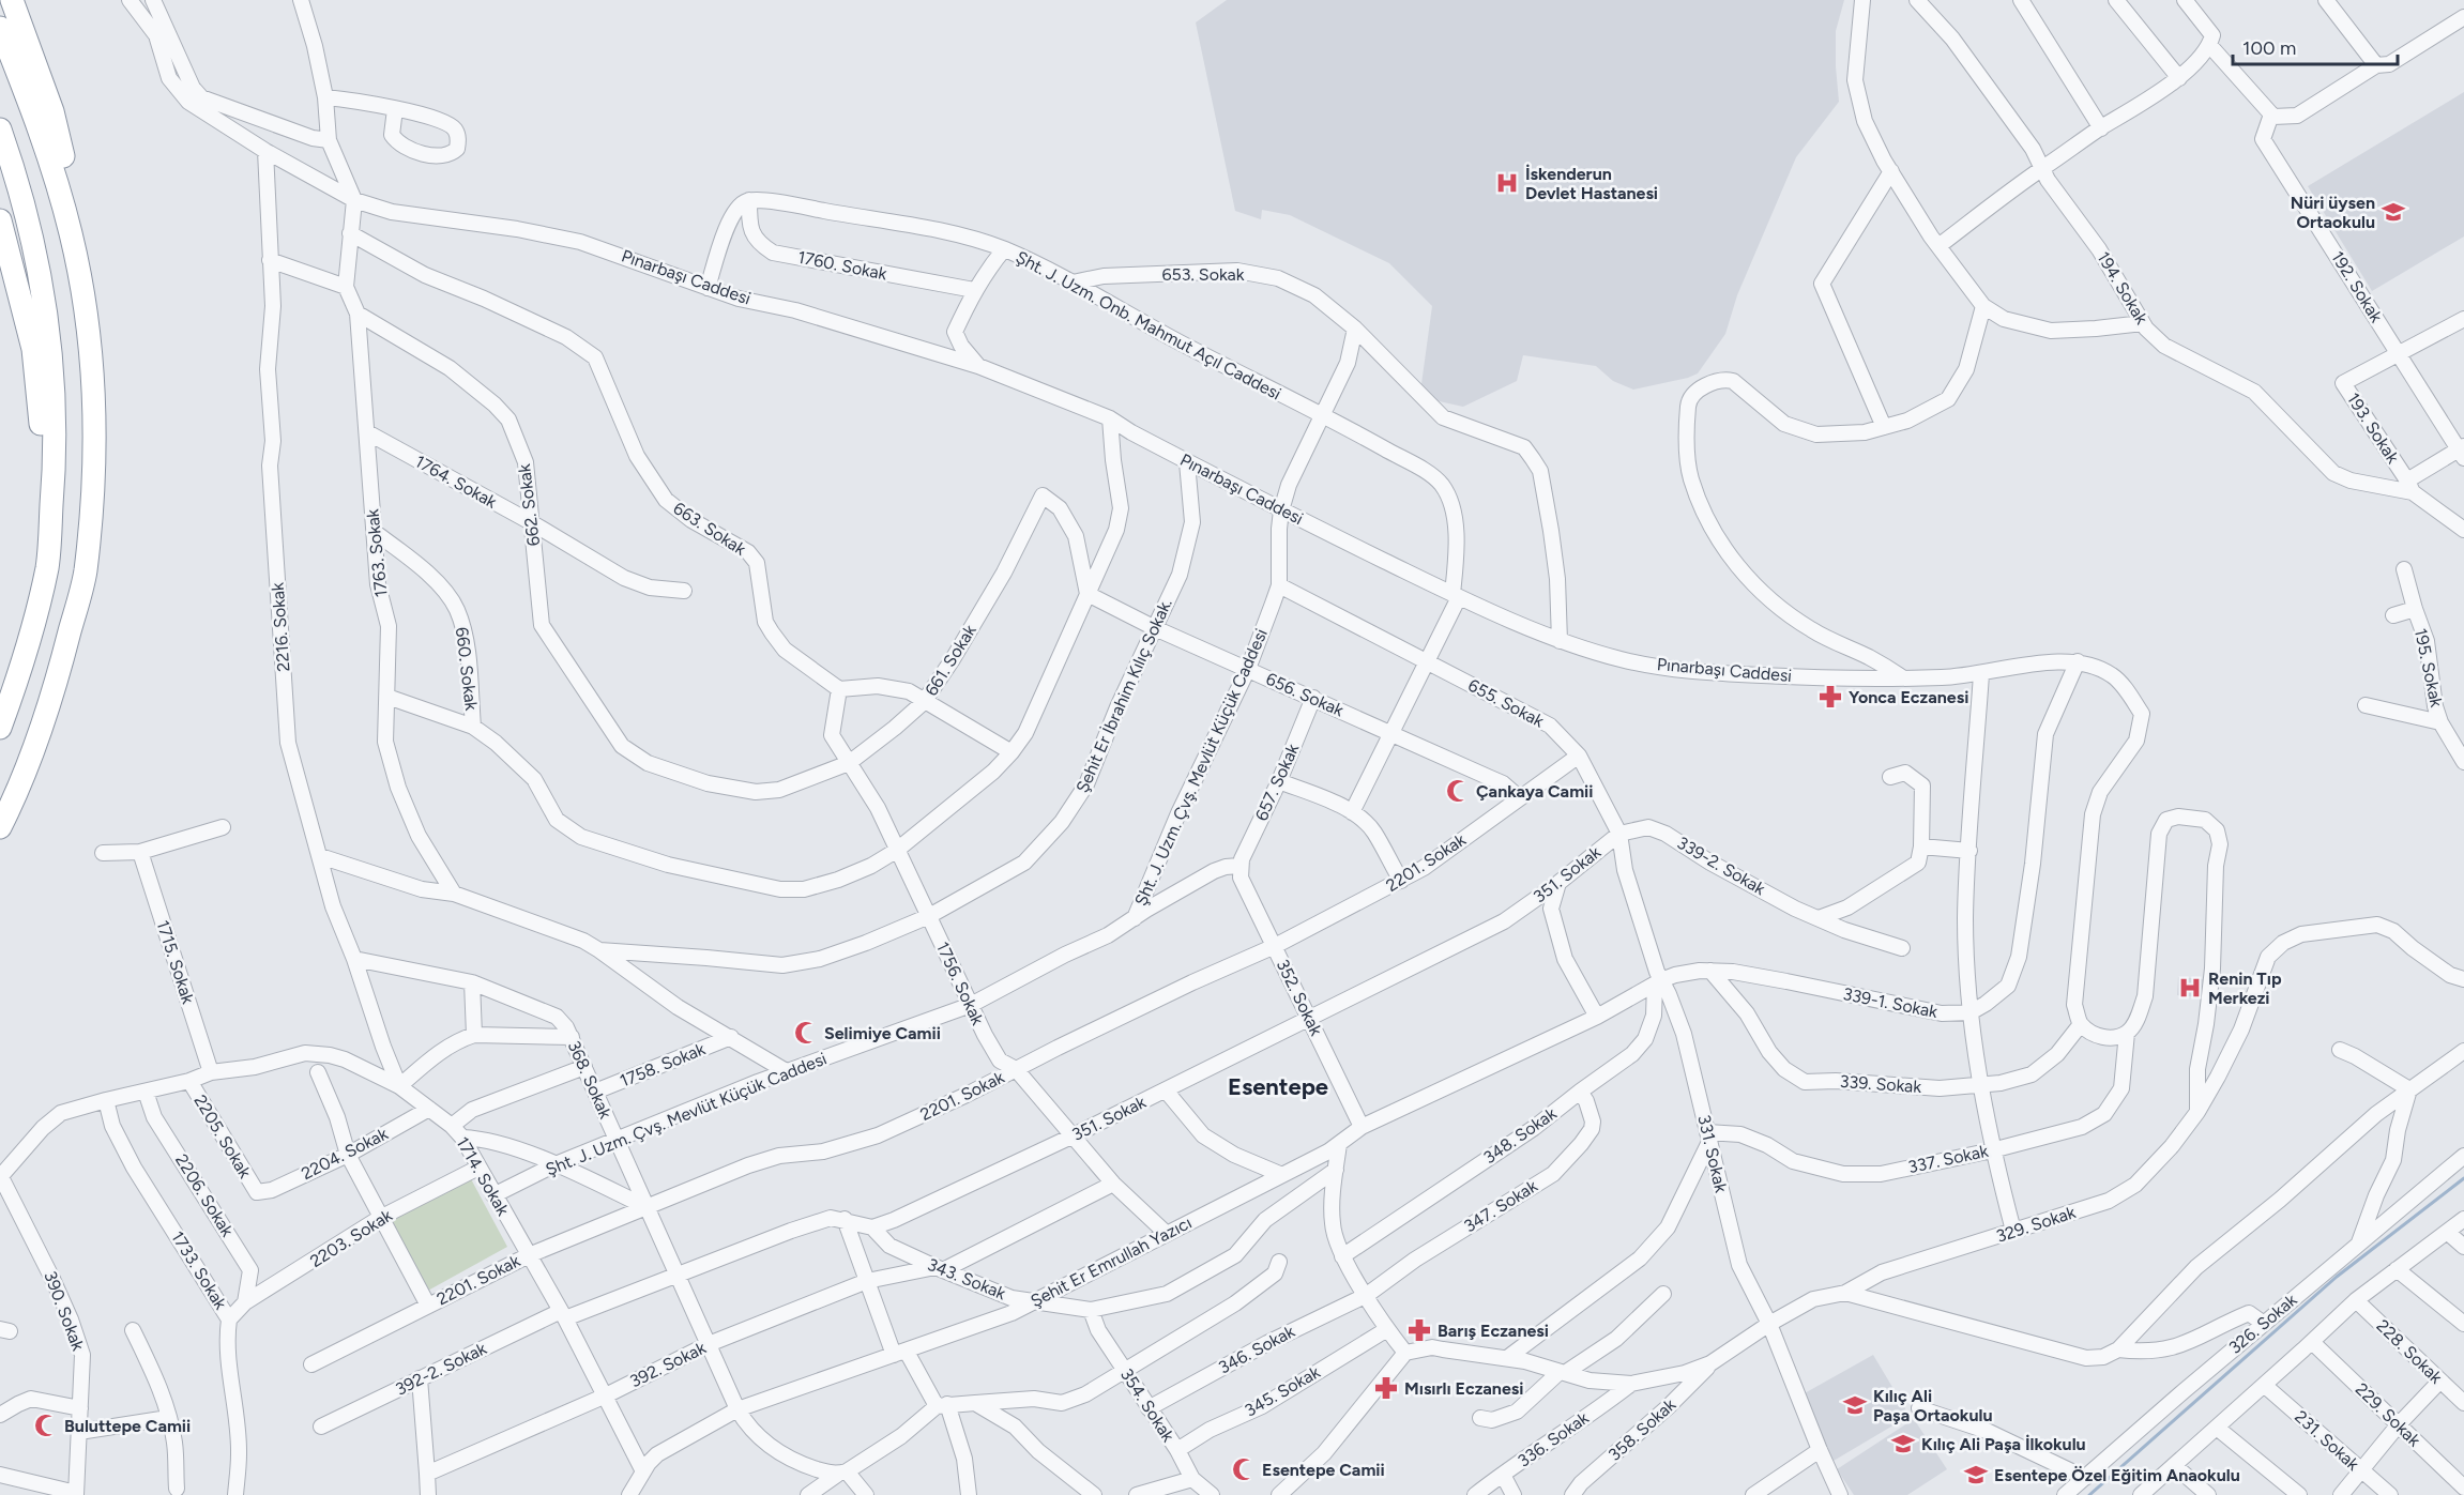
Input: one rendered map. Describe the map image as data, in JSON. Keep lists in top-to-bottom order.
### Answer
{
  "streets": {
    "street": [
      "1760. Sokak",
      "653. Sokak",
      "Pınarbaşı Caddesi",
      "192. Sokak",
      "194. Sokak",
      "Şht. J. Uzm. Onb. Mahmut Açıl Caddesi",
      "193. Sokak",
      "1764. Sokak",
      "662. Sokak",
      "663. Sokak",
      "1763. Sokak",
      "2216. Sokak",
      "661. Sokak",
      "195. Sokak",
      "660. Sokak",
      "656. Sokak",
      "Şehit Er İbrahim Kılıç Sokak.",
      "655. Sokak",
      "Şht. J. Uzm. Çvş. Mevlüt Küçük Caddesi",
      "657. Sokak",
      "2201. Sokak",
      "339-2. Sokak",
      "351. Sokak",
      "1715. Sokak",
      "1756. Sokak",
      "352. Sokak",
      "339-1. Sokak",
      "1758. Sokak",
      "368. Sokak",
      "339. Sokak",
      "348. Sokak",
      "2205. Sokak",
      "2204. Sokak",
      "331. Sokak",
      "337. Sokak",
      "1714. Sokak",
      "2206. Sokak",
      "347. Sokak",
      "329. Sokak",
      "2203. Sokak",
      "Şehit Er Emrullah Yazıcı",
      "1733. Sokak",
      "343. Sokak",
      "390. Sokak",
      "326. Sokak",
      "346. Sokak",
      "228. Sokak",
      "392. Sokak",
      "392-2. Sokak",
      "345. Sokak",
      "354. Sokak",
      "229. Sokak",
      "358. Sokak",
      "336. Sokak",
      "231. Sokak"
    ]
  },
  "crossings": [
    ["1760. Sokak", "Şht. J. Uzm. Onb. Mahmut Açıl Caddesi"],
    ["653. Sokak", "Şht. J. Uzm. Onb. Mahmut Açıl Caddesi"],
    ["653. Sokak", "Şht. J. Uzm. Çvş. Mevlüt Küçük Caddesi"],
    ["Pınarbaşı Caddesi", "Şht. J. Uzm. Onb. Mahmut Açıl Caddesi"],
    ["Pınarbaşı Caddesi", "1763. Sokak"],
    ["Pınarbaşı Caddesi", "2216. Sokak"],
    ["Pınarbaşı Caddesi", "Şehit Er İbrahim Kılıç Sokak."],
    ["Pınarbaşı Caddesi", "Şht. J. Uzm. Çvş. Mevlüt Küçük Caddesi"],
    ["Pınarbaşı Caddesi", "339. Sokak"],
    ["192. Sokak", "193. Sokak"],
    ["194. Sokak", "193. Sokak"],
    ["Şht. J. Uzm. Onb. Mahmut Açıl Caddesi", "656. Sokak"],
    ["Şht. J. Uzm. Onb. Mahmut Açıl Caddesi", "655. Sokak"],
    ["Şht. J. Uzm. Onb. Mahmut Açıl Caddesi", "Şht. J. Uzm. Çvş. Mevlüt Küçük Caddesi"],
    ["1764. Sokak", "662. Sokak"],
    ["1764. Sokak", "1763. Sokak"],
    ["662. Sokak", "1763. Sokak"],
    ["662. Sokak", "661. Sokak"],
    ["663. Sokak", "1763. Sokak"],
    ["663. Sokak", "1756. Sokak"],
    ["1763. Sokak", "660. Sokak"],
    ["1763. Sokak", "Şehit Er İbrahim Kılıç Sokak."],
    ["2216. Sokak", "Şehit Er İbrahim Kılıç Sokak."],
    ["2216. Sokak", "368. Sokak"],
    ["2216. Sokak", "1714. Sokak"],
    ["661. Sokak", "656. Sokak"],
    ["661. Sokak", "1756. Sokak"],
    ["656. Sokak", "Şehit Er İbrahim Kılıç Sokak."],
    ["656. Sokak", "Şht. J. Uzm. Çvş. Mevlüt Küçük Caddesi"],
    ["656. Sokak", "657. Sokak"],
    ["656. Sokak", "2201. Sokak"],
    ["Şehit Er İbrahim Kılıç Sokak.", "1756. Sokak"],
    ["655. Sokak", "Şht. J. Uzm. Çvş. Mevlüt Küçük Caddesi"],
    ["655. Sokak", "2201. Sokak"],
    ["655. Sokak", "339-2. Sokak"],
    ["655. Sokak", "351. Sokak"],
    ["655. Sokak", "339-1. Sokak"],
    ["655. Sokak", "348. Sokak"],
    ["655. Sokak", "331. Sokak"],
    ["Şht. J. Uzm. Çvş. Mevlüt Küçük Caddesi", "1756. Sokak"],
    ["Şht. J. Uzm. Çvş. Mevlüt Küçük Caddesi", "368. Sokak"],
    ["Şht. J. Uzm. Çvş. Mevlüt Küçük Caddesi", "1714. Sokak"],
    ["657. Sokak", "352. Sokak"],
    ["2201. Sokak", "1756. Sokak"],
    ["2201. Sokak", "352. Sokak"],
    ["2201. Sokak", "368. Sokak"],
    ["2201. Sokak", "1714. Sokak"],
    ["339-2. Sokak", "351. Sokak"],
    ["351. Sokak", "1756. Sokak"],
    ["351. Sokak", "352. Sokak"],
    ["351. Sokak", "343. Sokak"],
    ["1715. Sokak", "1714. Sokak"],
    ["1756. Sokak", "Şehit Er Emrullah Yazıcı"],
    ["1756. Sokak", "392. Sokak"],
    ["352. Sokak", "Şehit Er Emrullah Yazıcı"],
    ["339-1. Sokak", "339. Sokak"],
    ["339-1. Sokak", "348. Sokak"],
    ["339-1. Sokak", "331. Sokak"],
    ["339-1. Sokak", "Şehit Er Emrullah Yazıcı"],
    ["1758. Sokak", "368. Sokak"],
    ["368. Sokak", "Şehit Er Emrullah Yazıcı"],
    ["368. Sokak", "392. Sokak"],
    ["348. Sokak", "331. Sokak"],
    ["348. Sokak", "347. Sokak"],
    ["2205. Sokak", "2204. Sokak"],
    ["2205. Sokak", "1714. Sokak"],
    ["2204. Sokak", "1714. Sokak"],
    ["331. Sokak", "337. Sokak"],
    ["1714. Sokak", "2206. Sokak"],
    ["1714. Sokak", "2203. Sokak"],
    ["1714. Sokak", "Şehit Er Emrullah Yazıcı"],
    ["1714. Sokak", "1733. Sokak"],
    ["1714. Sokak", "390. Sokak"],
    ["1714. Sokak", "392. Sokak"],
    ["1714. Sokak", "392-2. Sokak"],
    ["2206. Sokak", "2203. Sokak"],
    ["347. Sokak", "346. Sokak"],
    ["2203. Sokak", "1733. Sokak"],
    ["Şehit Er Emrullah Yazıcı", "343. Sokak"],
    ["343. Sokak", "392. Sokak"],
    ["343. Sokak", "354. Sokak"],
    ["346. Sokak", "354. Sokak"],
    ["345. Sokak", "354. Sokak"]
  ],
  "districts": ["Esentepe"],
  "places": {
    "hospital": ["İskenderun Devlet Hastanesi", "Renin Tıp Merkezi"],
    "school or university": [
      "Nüri üysen Ortaokulu",
      "Kılıç Ali Paşa Ortaokulu",
      "Kılıç Ali Paşa İlkokulu",
      "Esentepe Özel Eğitim Anaokulu"
    ],
    "pharmacy": ["Yonca Eczanesi", "Barış Eczanesi", "Mısırlı Eczanesi"],
    "mosque": [
      "Çankaya Camii",
      "Selimiye Camii",
      "Buluttepe Camii",
      "Esentepe Camii"
    ]
  },
  "scale_bar": "100 m"
}
